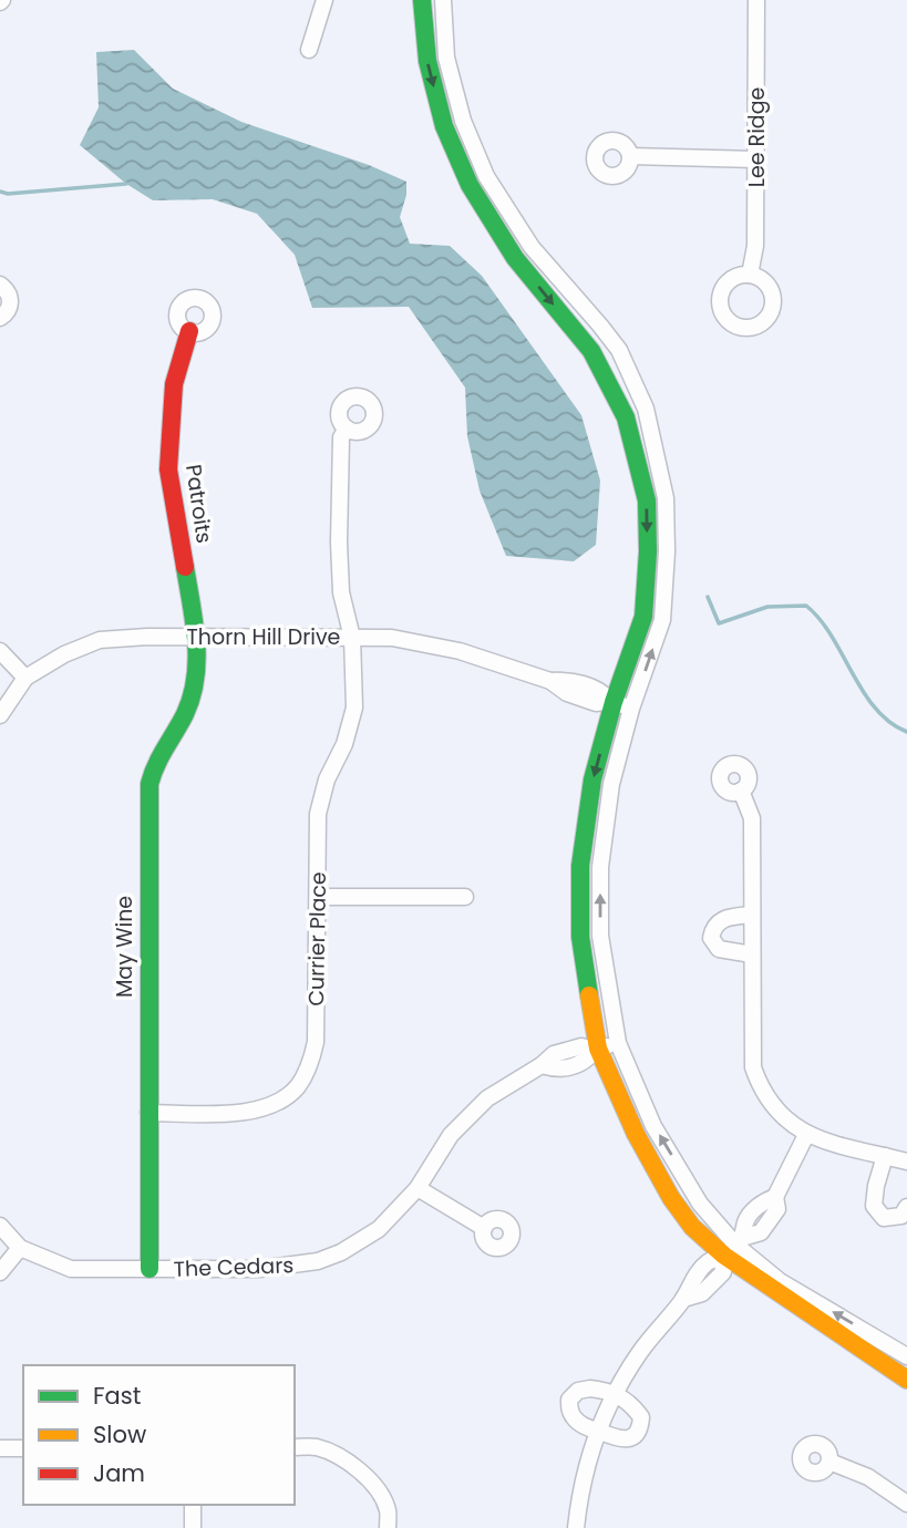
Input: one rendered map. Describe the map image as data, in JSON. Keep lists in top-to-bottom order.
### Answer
{
  "streets": {
    "street": [
      "Lee Ridge",
      "Patroits",
      "Thorn Hill Drive",
      "Currier Place",
      "May Wine",
      "The Cedars"
    ]
  },
  "crossings": [
    ["Patroits", "Thorn Hill Drive"],
    ["Patroits", "May Wine"],
    ["Thorn Hill Drive", "Currier Place"],
    ["Thorn Hill Drive", "May Wine"],
    ["Currier Place", "May Wine"],
    ["May Wine", "The Cedars"]
  ],
  "legend": ["Fast", "Slow", "Jam"]
}
